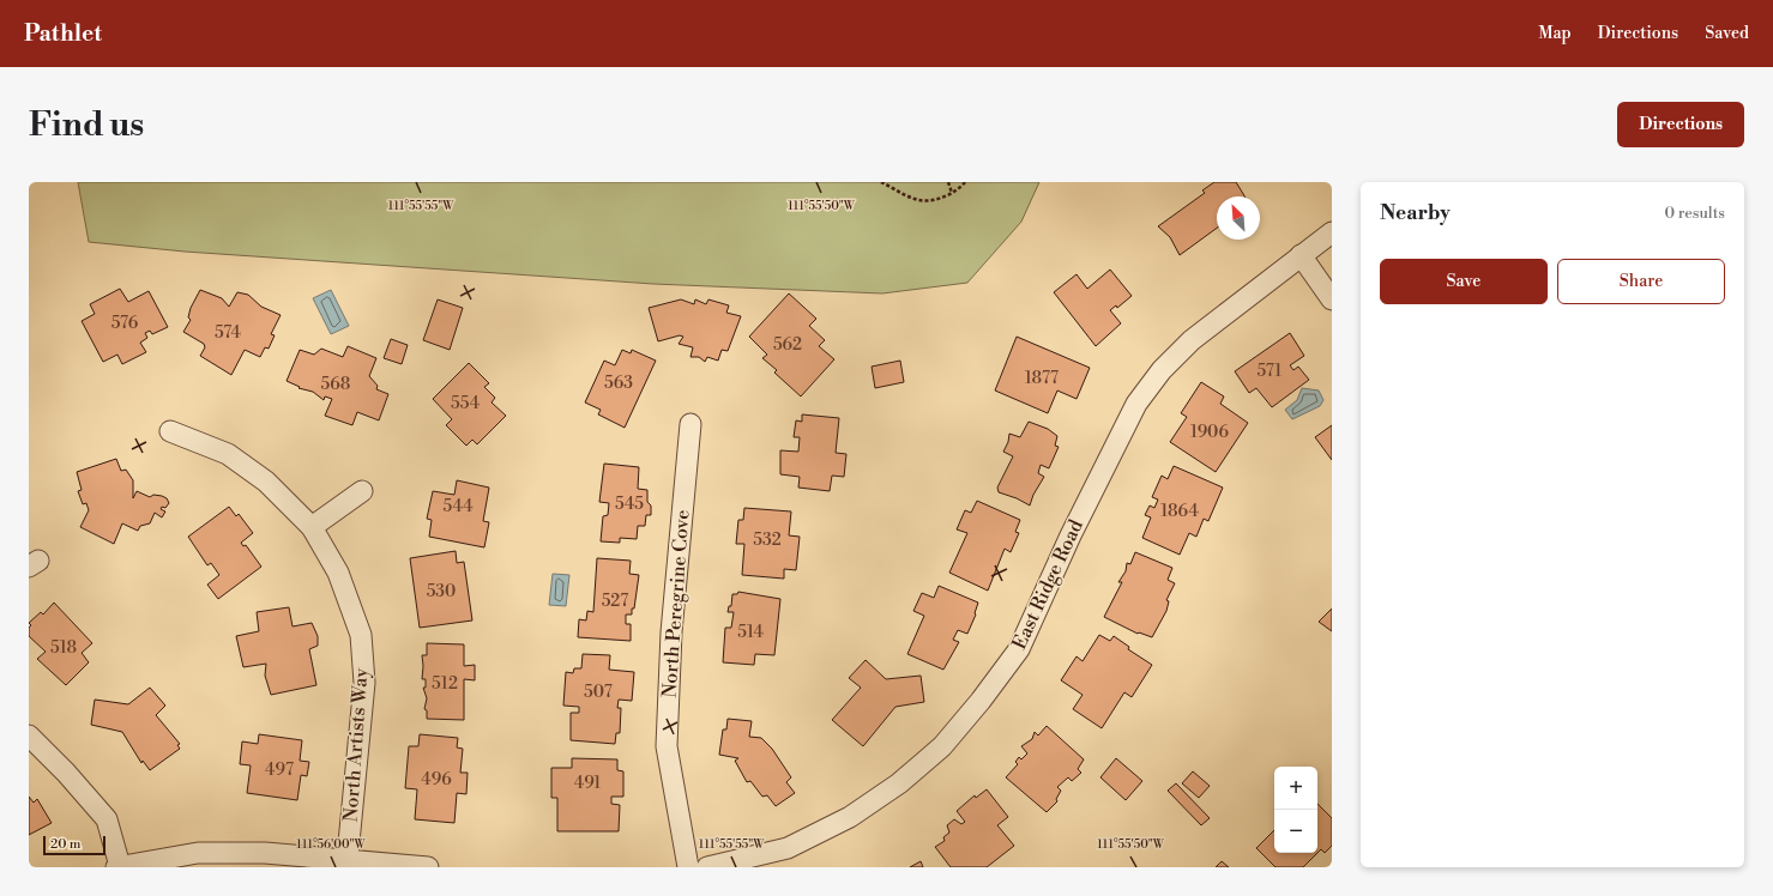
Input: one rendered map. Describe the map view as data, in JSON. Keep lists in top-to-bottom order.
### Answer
{
  "streets": {
    "street": ["East Ridge Road", "North Peregrine Cove", "North Artists Way"]
  },
  "house_numbers": [
    "576",
    "574",
    "562",
    "571",
    "1877",
    "563",
    "568",
    "554",
    "1906",
    "545",
    "544",
    "1864",
    "532",
    "530",
    "527",
    "514",
    "518",
    "512",
    "507",
    "497",
    "496",
    "491"
  ],
  "scale_bar": "20 m",
  "north": "top left",
  "page": {
    "header": "Pathlet",
    "nav": ["Map", "Directions", "Saved"],
    "buttons": [
      "Directions",
      ["Save", "Share"]
    ],
    "title": "Find us",
    "heading": ["Nearby", "0 results"],
    "map_buttons": ["+", "−"],
    "scale": "20 m"
  },
  "coordinates": ["111°55'55\"W", "111°55'50\"W", "111°56'00\"W"]
}
